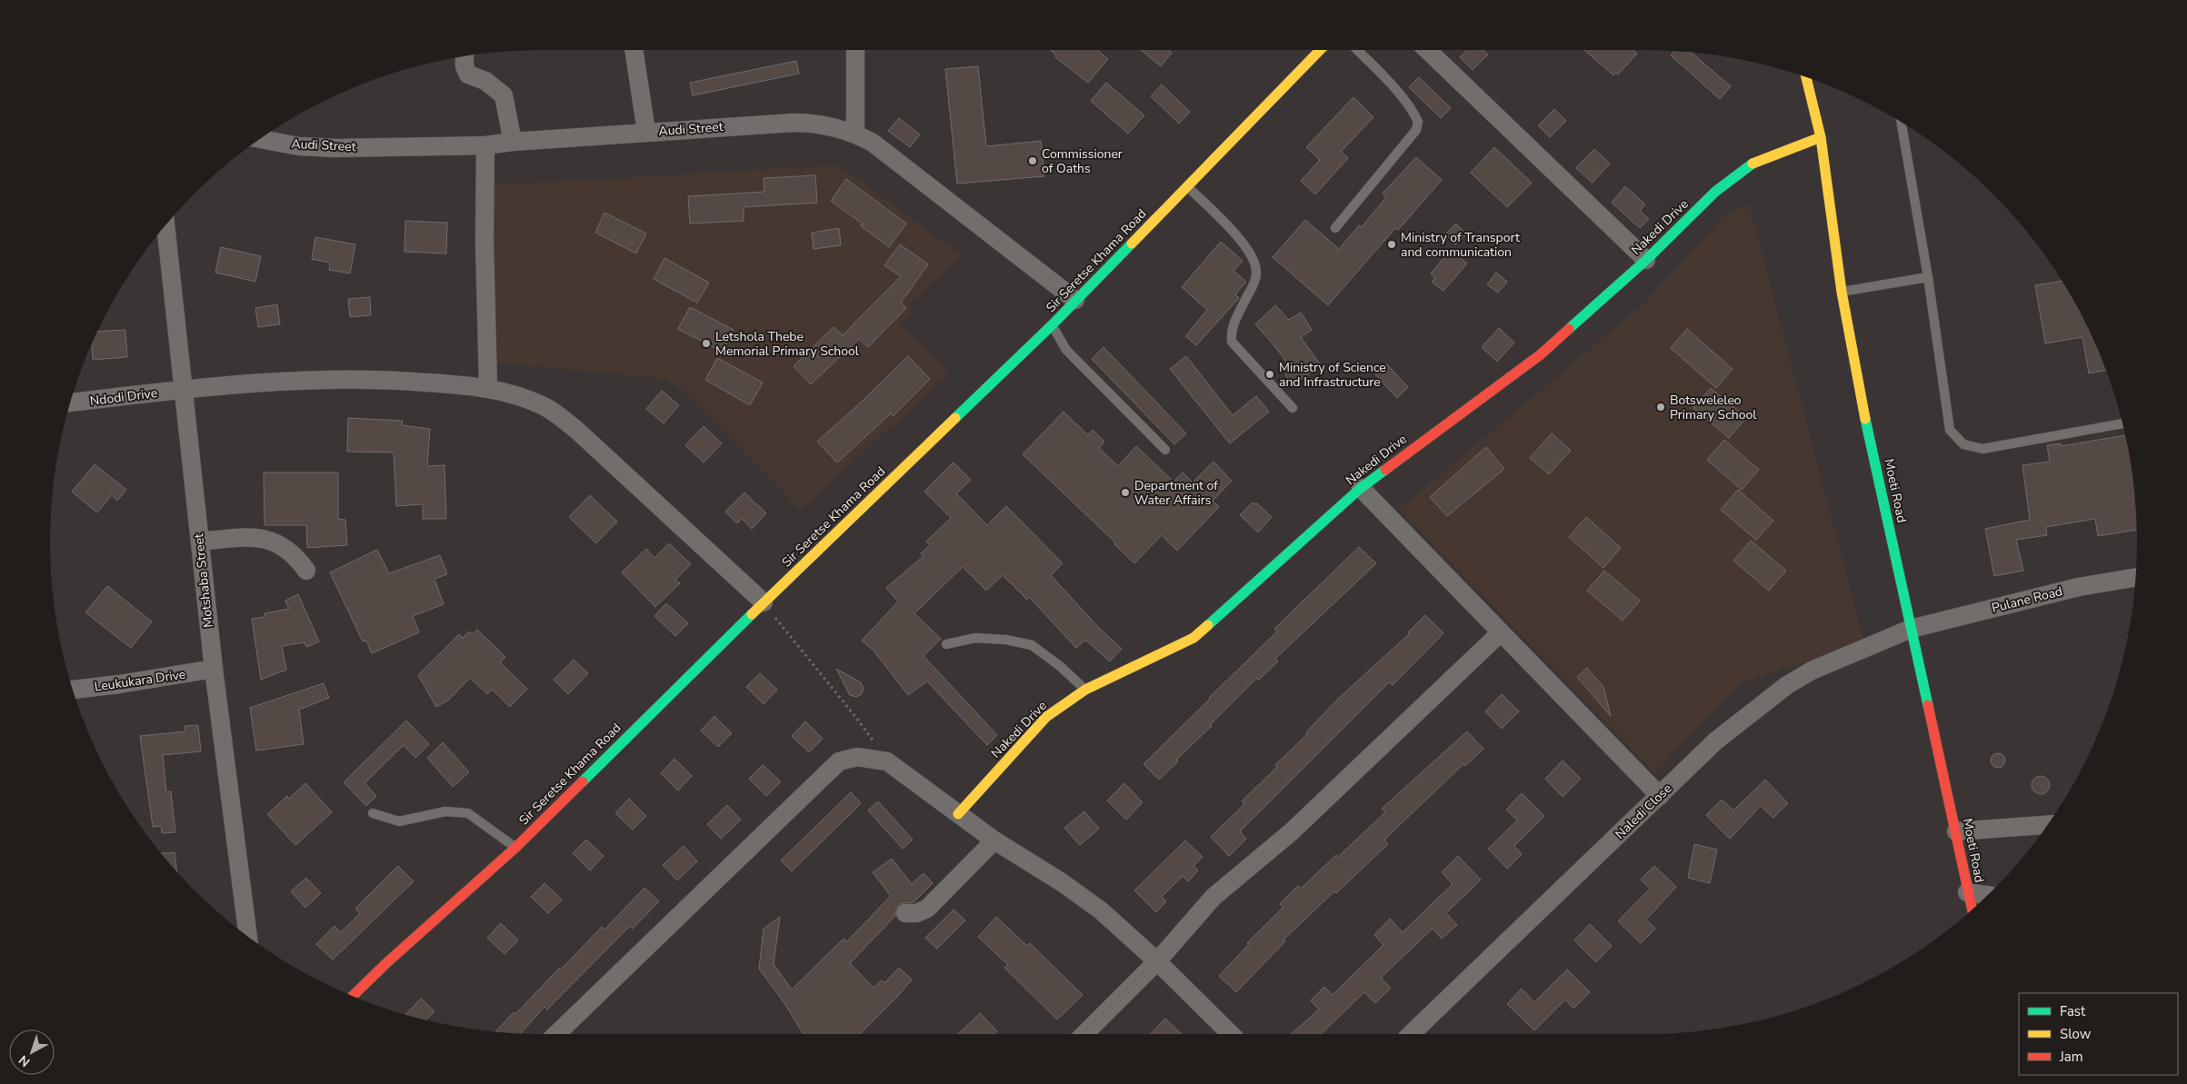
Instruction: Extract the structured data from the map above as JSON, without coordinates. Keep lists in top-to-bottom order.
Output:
{
  "streets": {
    "street": [
      "Audi Street",
      "Nakedi Drive",
      "Sir Seretse Khama Road",
      "Ndodi Drive",
      "Moeti Road",
      "Motshaba Street",
      "Pulane Road",
      "Leukukara Drive",
      "Naledi Close"
    ]
  },
  "crossings": [
    ["Audi Street", "Sir Seretse Khama Road"],
    ["Nakedi Drive", "Moeti Road"],
    ["Sir Seretse Khama Road", "Ndodi Drive"],
    ["Ndodi Drive", "Motshaba Street"],
    ["Moeti Road", "Pulane Road"],
    ["Moeti Road", "Naledi Close"],
    ["Motshaba Street", "Leukukara Drive"],
    ["Pulane Road", "Naledi Close"]
  ],
  "places": [
    "Commissioner of Oaths",
    "Ministry of Transport and communication",
    "Letshola Thebe Memorial Primary School",
    "Ministry of Science and Infrastructure",
    "Botsweleleo Primary School",
    "Department of Water Affairs"
  ],
  "legend": ["Fast", "Slow", "Jam"],
  "north": "bottom left"
}
